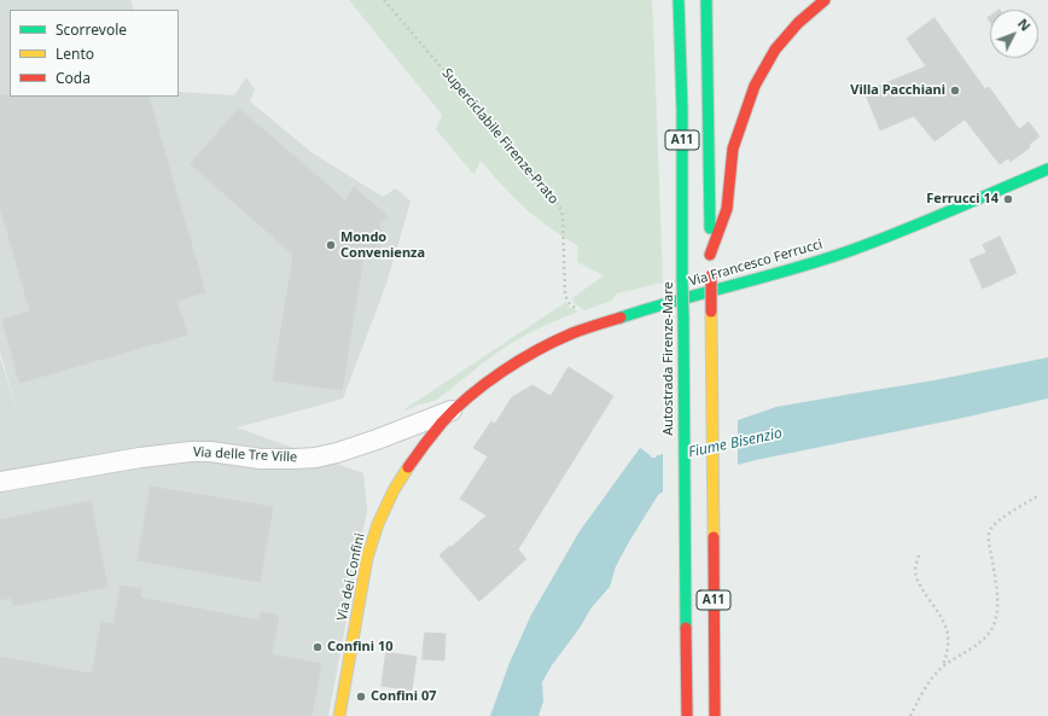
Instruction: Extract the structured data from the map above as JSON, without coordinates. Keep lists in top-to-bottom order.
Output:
{
  "streets": {
    "main road": [
      "A11",
      "Via Francesco Ferrucci",
      "Autostrada Firenze-Mare",
      "Via dei Confini"
    ],
    "street": ["Via delle Tre Ville"],
    "path": ["Superciclabile Firenze-Prato"]
  },
  "crossings": [
    ["Via Francesco Ferrucci", "Via delle Tre Ville"],
    ["Via Francesco Ferrucci", "Via dei Confini"],
    ["Via delle Tre Ville", "Via dei Confini"]
  ],
  "water": ["Fiume Bisenzio"],
  "places": [
    "Villa Pacchiani",
    "Ferrucci 14",
    "Mondo Convenienza",
    "Confini 10",
    "Confini 07"
  ],
  "legend": ["Scorrevole", "Lento", "Coda"],
  "north": "top right"
}
